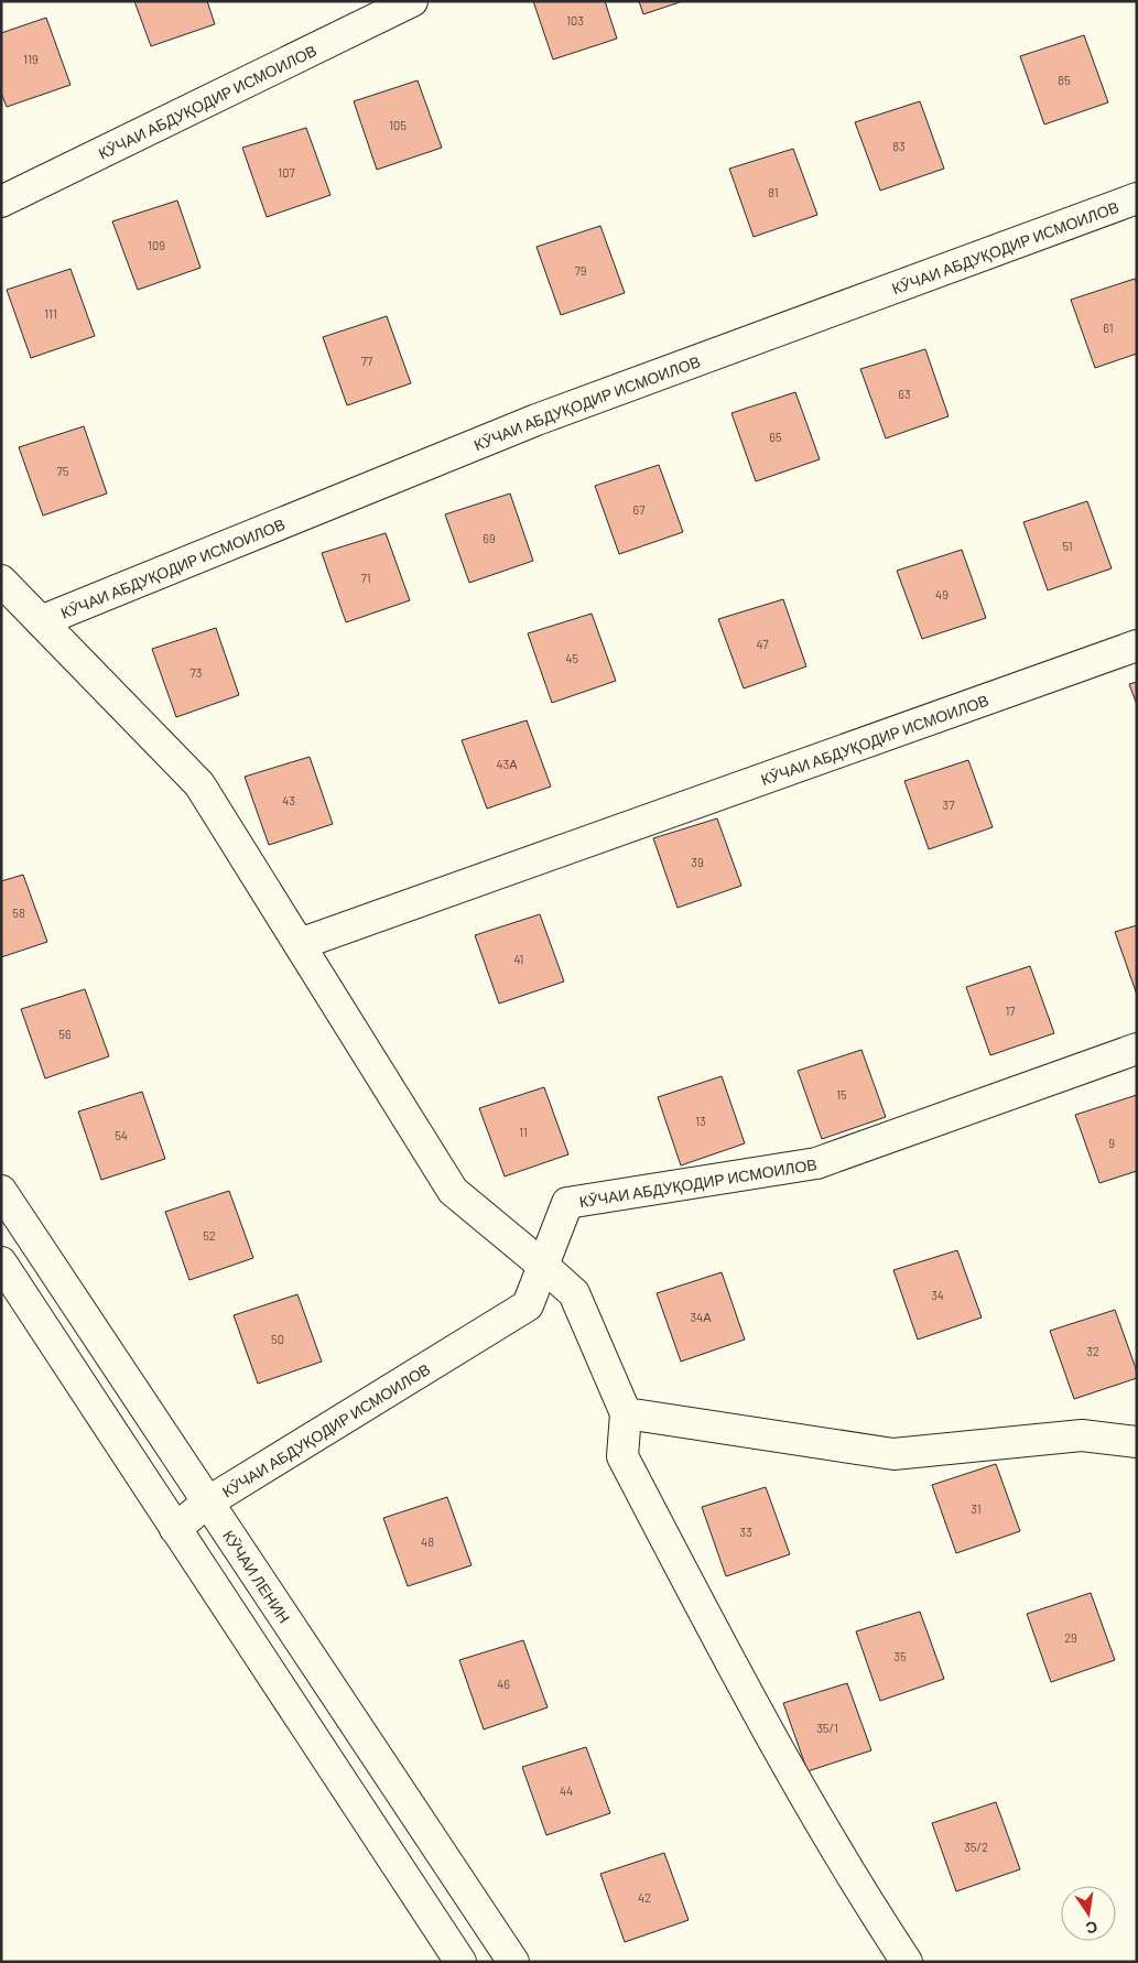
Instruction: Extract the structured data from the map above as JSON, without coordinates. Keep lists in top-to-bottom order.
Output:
{
  "streets": {
    "street": ["КӮЧАИ АБДУҚОДИР ИСМОИЛОВ", "КӮЧАИ ЛЕНИН"]
  },
  "crossings": [
    ["КӮЧАИ АБДУҚОДИР ИСМОИЛОВ", "КӮЧАИ ЛЕНИН"]
  ],
  "house_numbers": [
    "103",
    "119",
    "85",
    "105",
    "83",
    "107",
    "81",
    "109",
    "79",
    "111",
    "61",
    "77",
    "63",
    "65",
    "75",
    "67",
    "69",
    "51",
    "71",
    "49",
    "47",
    "45",
    "73",
    "43А",
    "43",
    "37",
    "39",
    "58",
    "41",
    "17",
    "56",
    "15",
    "13",
    "11",
    "54",
    "9",
    "52",
    "34",
    "34А",
    "50",
    "32",
    "31",
    "33",
    "48",
    "29",
    "35",
    "46",
    "35/1",
    "44",
    "35/2",
    "42"
  ],
  "north": "bottom"
}
